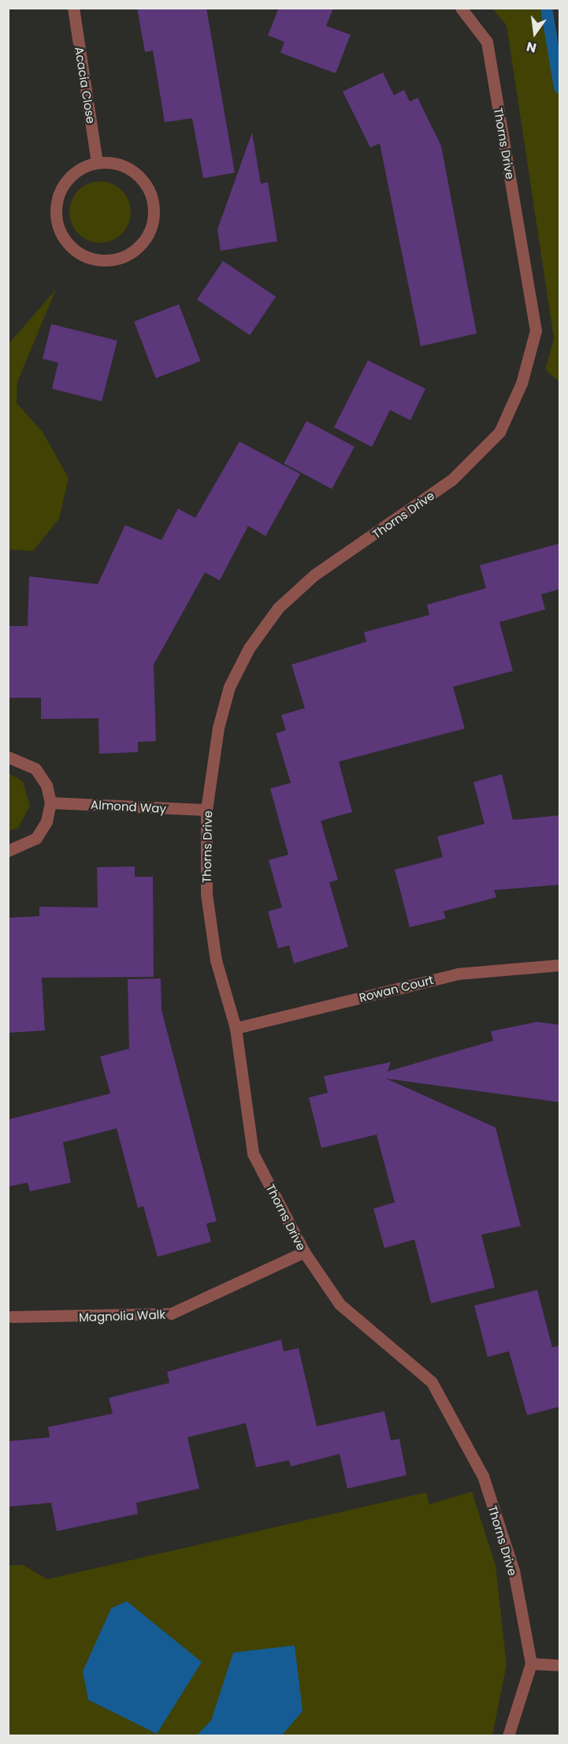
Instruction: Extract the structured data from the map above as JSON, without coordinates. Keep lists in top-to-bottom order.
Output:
{
  "streets": {
    "street": [
      "Acacia Close",
      "Thorns Drive",
      "Almond Way",
      "Rowan Court",
      "Magnolia Walk"
    ]
  },
  "crossings": [
    ["Thorns Drive", "Almond Way"],
    ["Thorns Drive", "Rowan Court"],
    ["Thorns Drive", "Magnolia Walk"]
  ],
  "north": "bottom"
}
